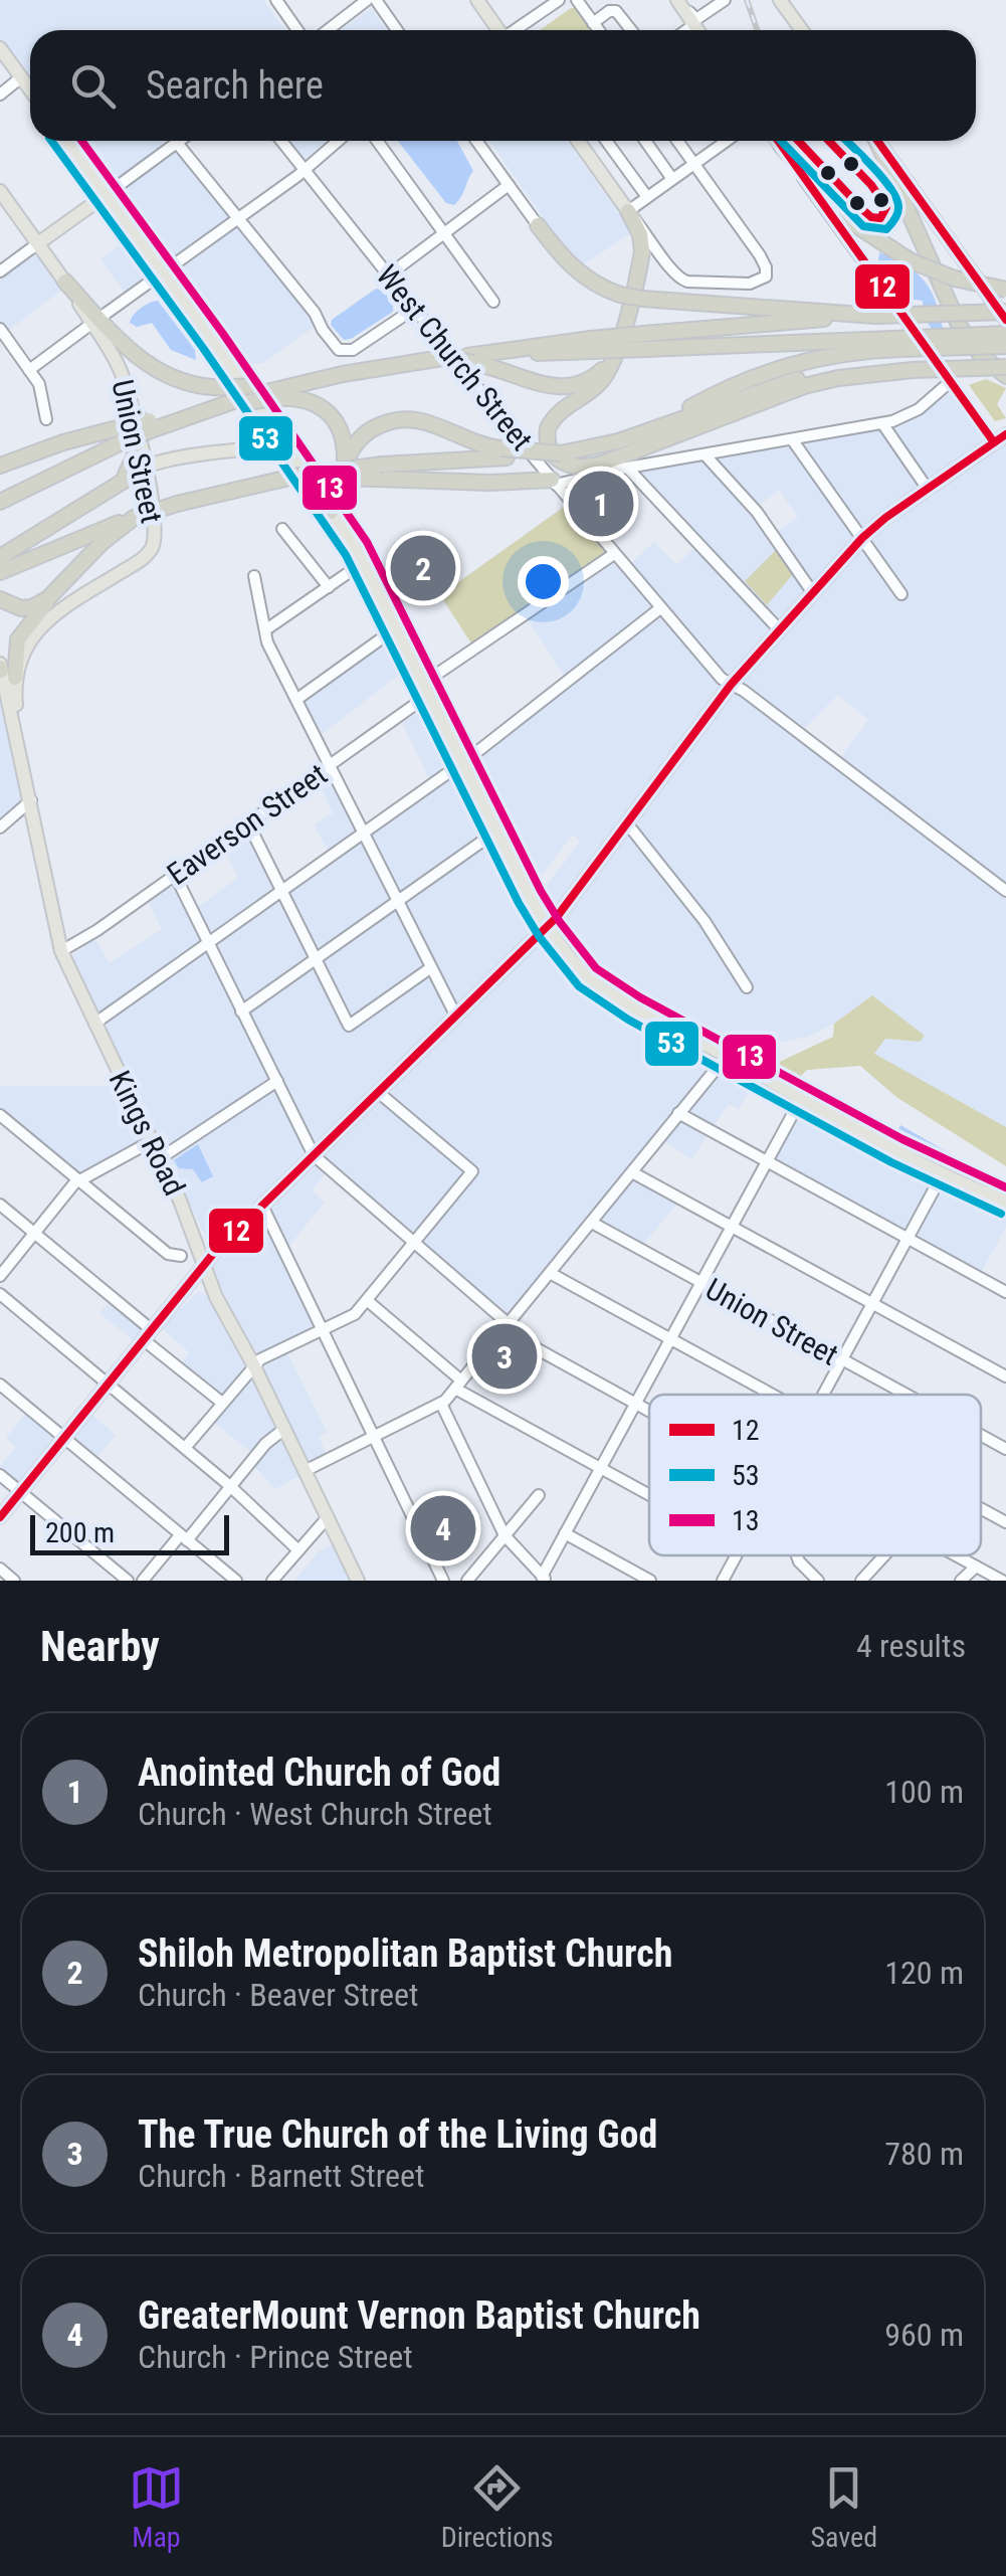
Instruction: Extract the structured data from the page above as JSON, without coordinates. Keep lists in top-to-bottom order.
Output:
{
  "streets": {
    "main road": ["Union Street", "Kings Road"],
    "street": ["West Church Street", "Eaverson Street"]
  },
  "crossings": [
    ["West Church Street", "Eaverson Street"],
    ["Union Street", "Kings Road"],
    ["Eaverson Street", "Kings Road"]
  ],
  "lines": ["transit line 12", "transit line 53", "transit line 13"],
  "legend": ["12", "53", "13"],
  "scale_bar": "200 m",
  "page": {
    "search": "Search here",
    "pins": [
      "1",
      "2",
      "3",
      "4"
    ],
    "scale": "200 m",
    "heading": ["Nearby", "4 results"],
    "list": [
      {
        "mark": "1",
        "name": "Anointed Church of God",
        "note": "Church · West Church Street",
        "value": "100 m"
      },
      {
        "mark": "2",
        "name": "Shiloh Metropolitan Baptist Church",
        "note": "Church · Beaver Street",
        "value": "120 m"
      },
      {
        "mark": "3",
        "name": "The True Church of the Living God",
        "note": "Church · Barnett Street",
        "value": "780 m"
      },
      {
        "mark": "4",
        "name": "GreaterMount Vernon Baptist Church",
        "note": "Church · Prince Street",
        "value": "960 m"
      }
    ],
    "nav": ["Map", "Directions", "Saved"]
  }
}
